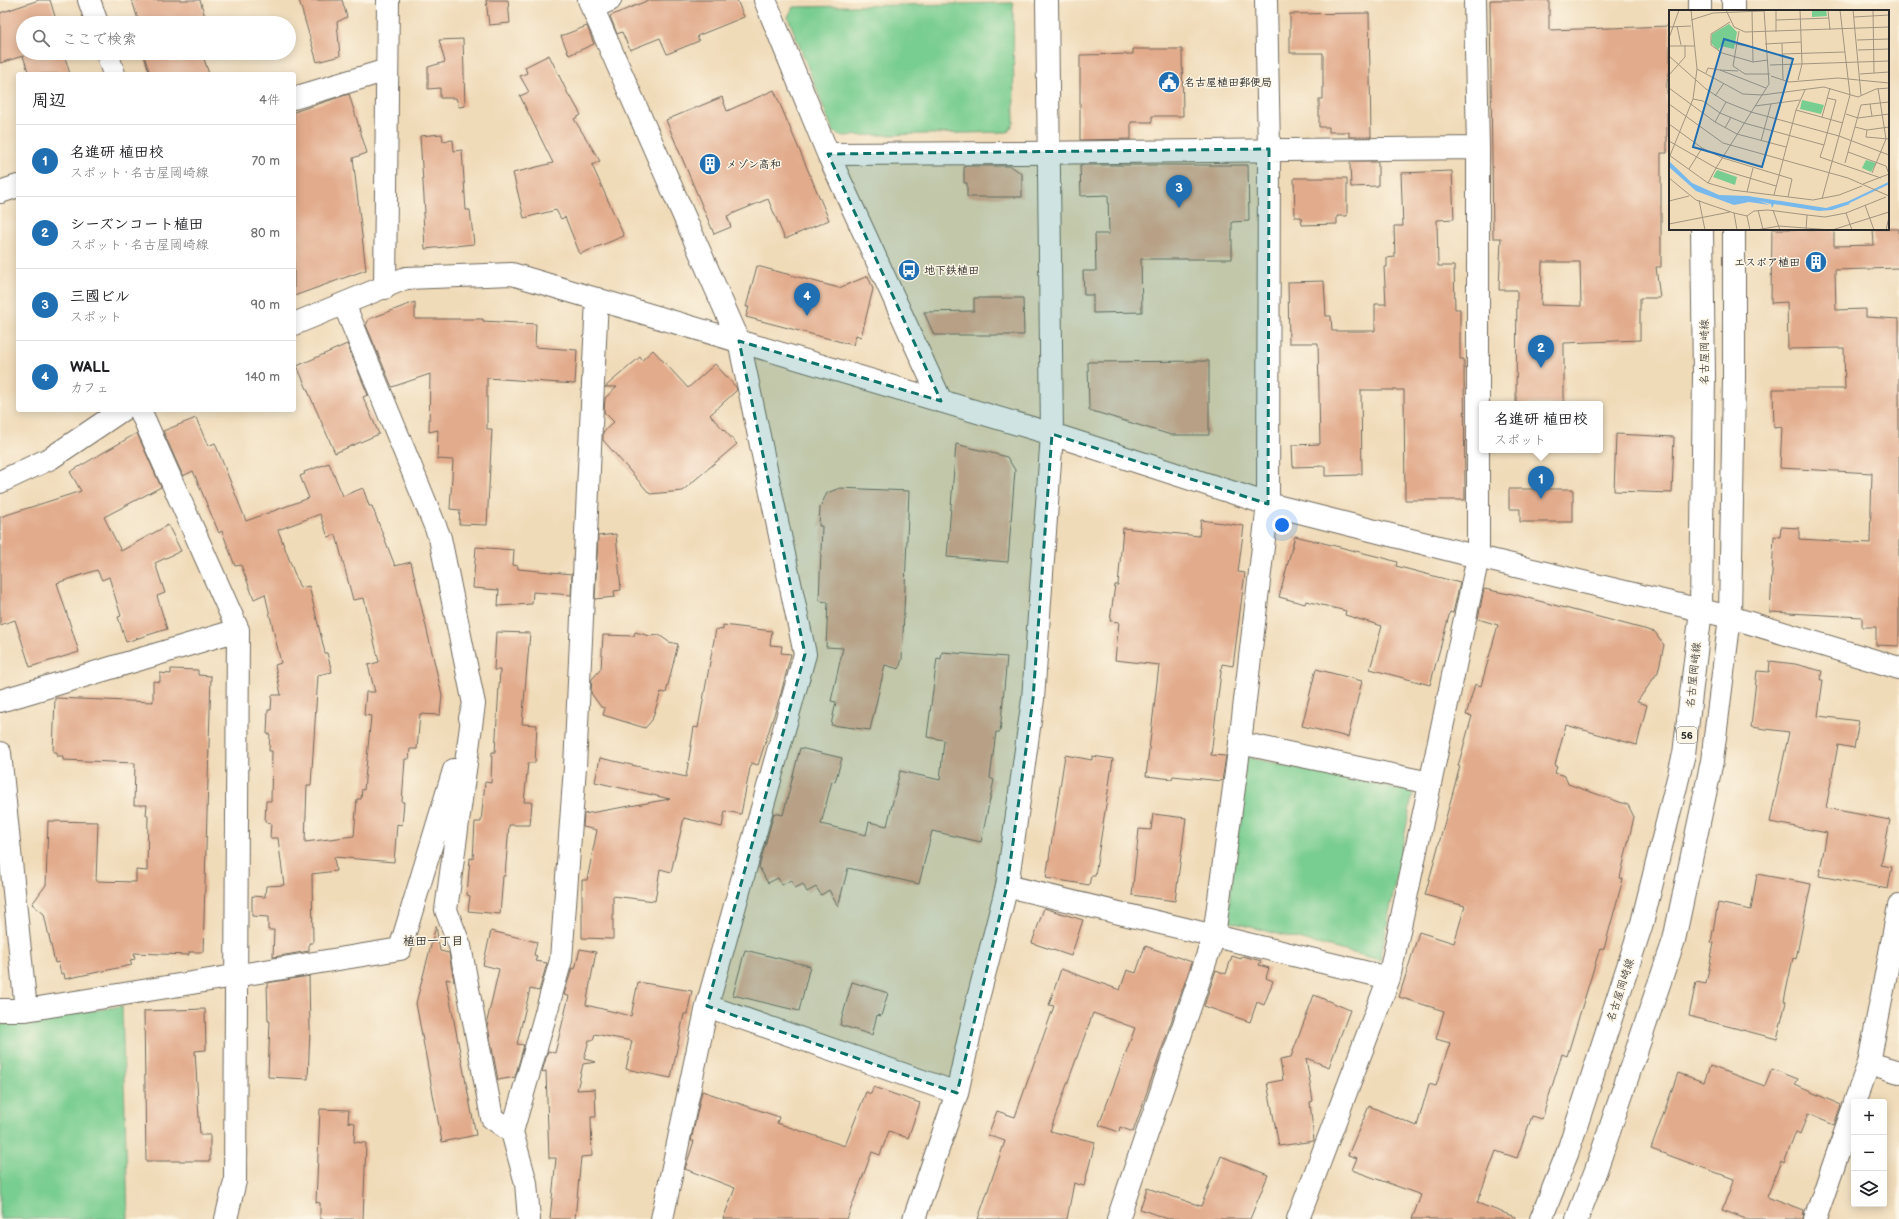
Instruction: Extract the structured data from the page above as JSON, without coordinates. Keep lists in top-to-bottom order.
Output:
{
  "streets": {
    "street": ["名古屋岡崎線", "56"]
  },
  "districts": ["植田一丁目"],
  "places": {
    "public building": ["名古屋植田郵便局"],
    "building": ["メゾン高和", "エスポア植田"],
    "bus stop": ["地下鉄植田"]
  },
  "page": {
    "search": "ここで検索",
    "heading": ["周辺", "4件"],
    "list": [
      {
        "mark": "1",
        "name": "名進研 植田校",
        "note": "スポット · 名古屋岡崎線",
        "value": "70 m"
      },
      {
        "mark": "2",
        "name": "シーズンコート植田",
        "note": "スポット · 名古屋岡崎線",
        "value": "80 m"
      },
      {
        "mark": "3",
        "name": "三國ビル",
        "note": "スポット",
        "value": "90 m"
      },
      {
        "mark": "4",
        "name": "WALL",
        "note": "カフェ",
        "value": "140 m"
      }
    ],
    "pins": [
      "3",
      "4",
      "2",
      "1"
    ],
    "popup": ["名進研 植田校", "スポット"],
    "map_buttons": ["+", "−"]
  }
}
